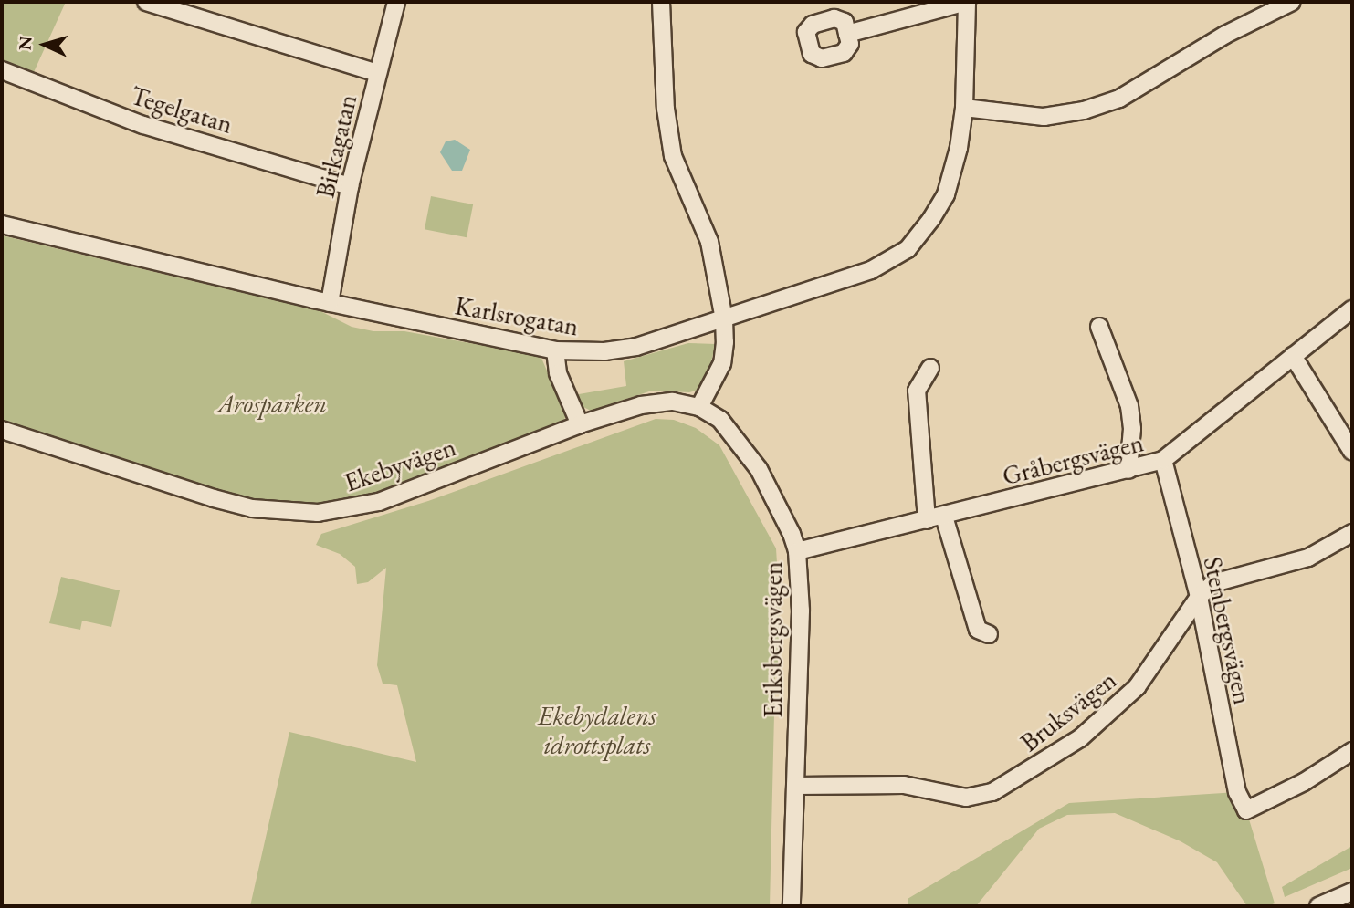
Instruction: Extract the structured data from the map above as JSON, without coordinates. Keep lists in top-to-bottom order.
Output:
{
  "streets": {
    "street": [
      "Tegelgatan",
      "Birkagatan",
      "Karlsrogatan",
      "Gråbergsvägen",
      "Ekebyvägen",
      "Stenbergsvägen",
      "Eriksbergsvägen",
      "Bruksvägen"
    ]
  },
  "crossings": [
    ["Tegelgatan", "Birkagatan"],
    ["Birkagatan", "Karlsrogatan"],
    ["Gråbergsvägen", "Stenbergsvägen"],
    ["Gråbergsvägen", "Eriksbergsvägen"],
    ["Ekebyvägen", "Eriksbergsvägen"],
    ["Stenbergsvägen", "Bruksvägen"],
    ["Eriksbergsvägen", "Bruksvägen"]
  ],
  "parks": ["Arosparken", "Ekebydalens idrottsplats"],
  "north": "left"
}
